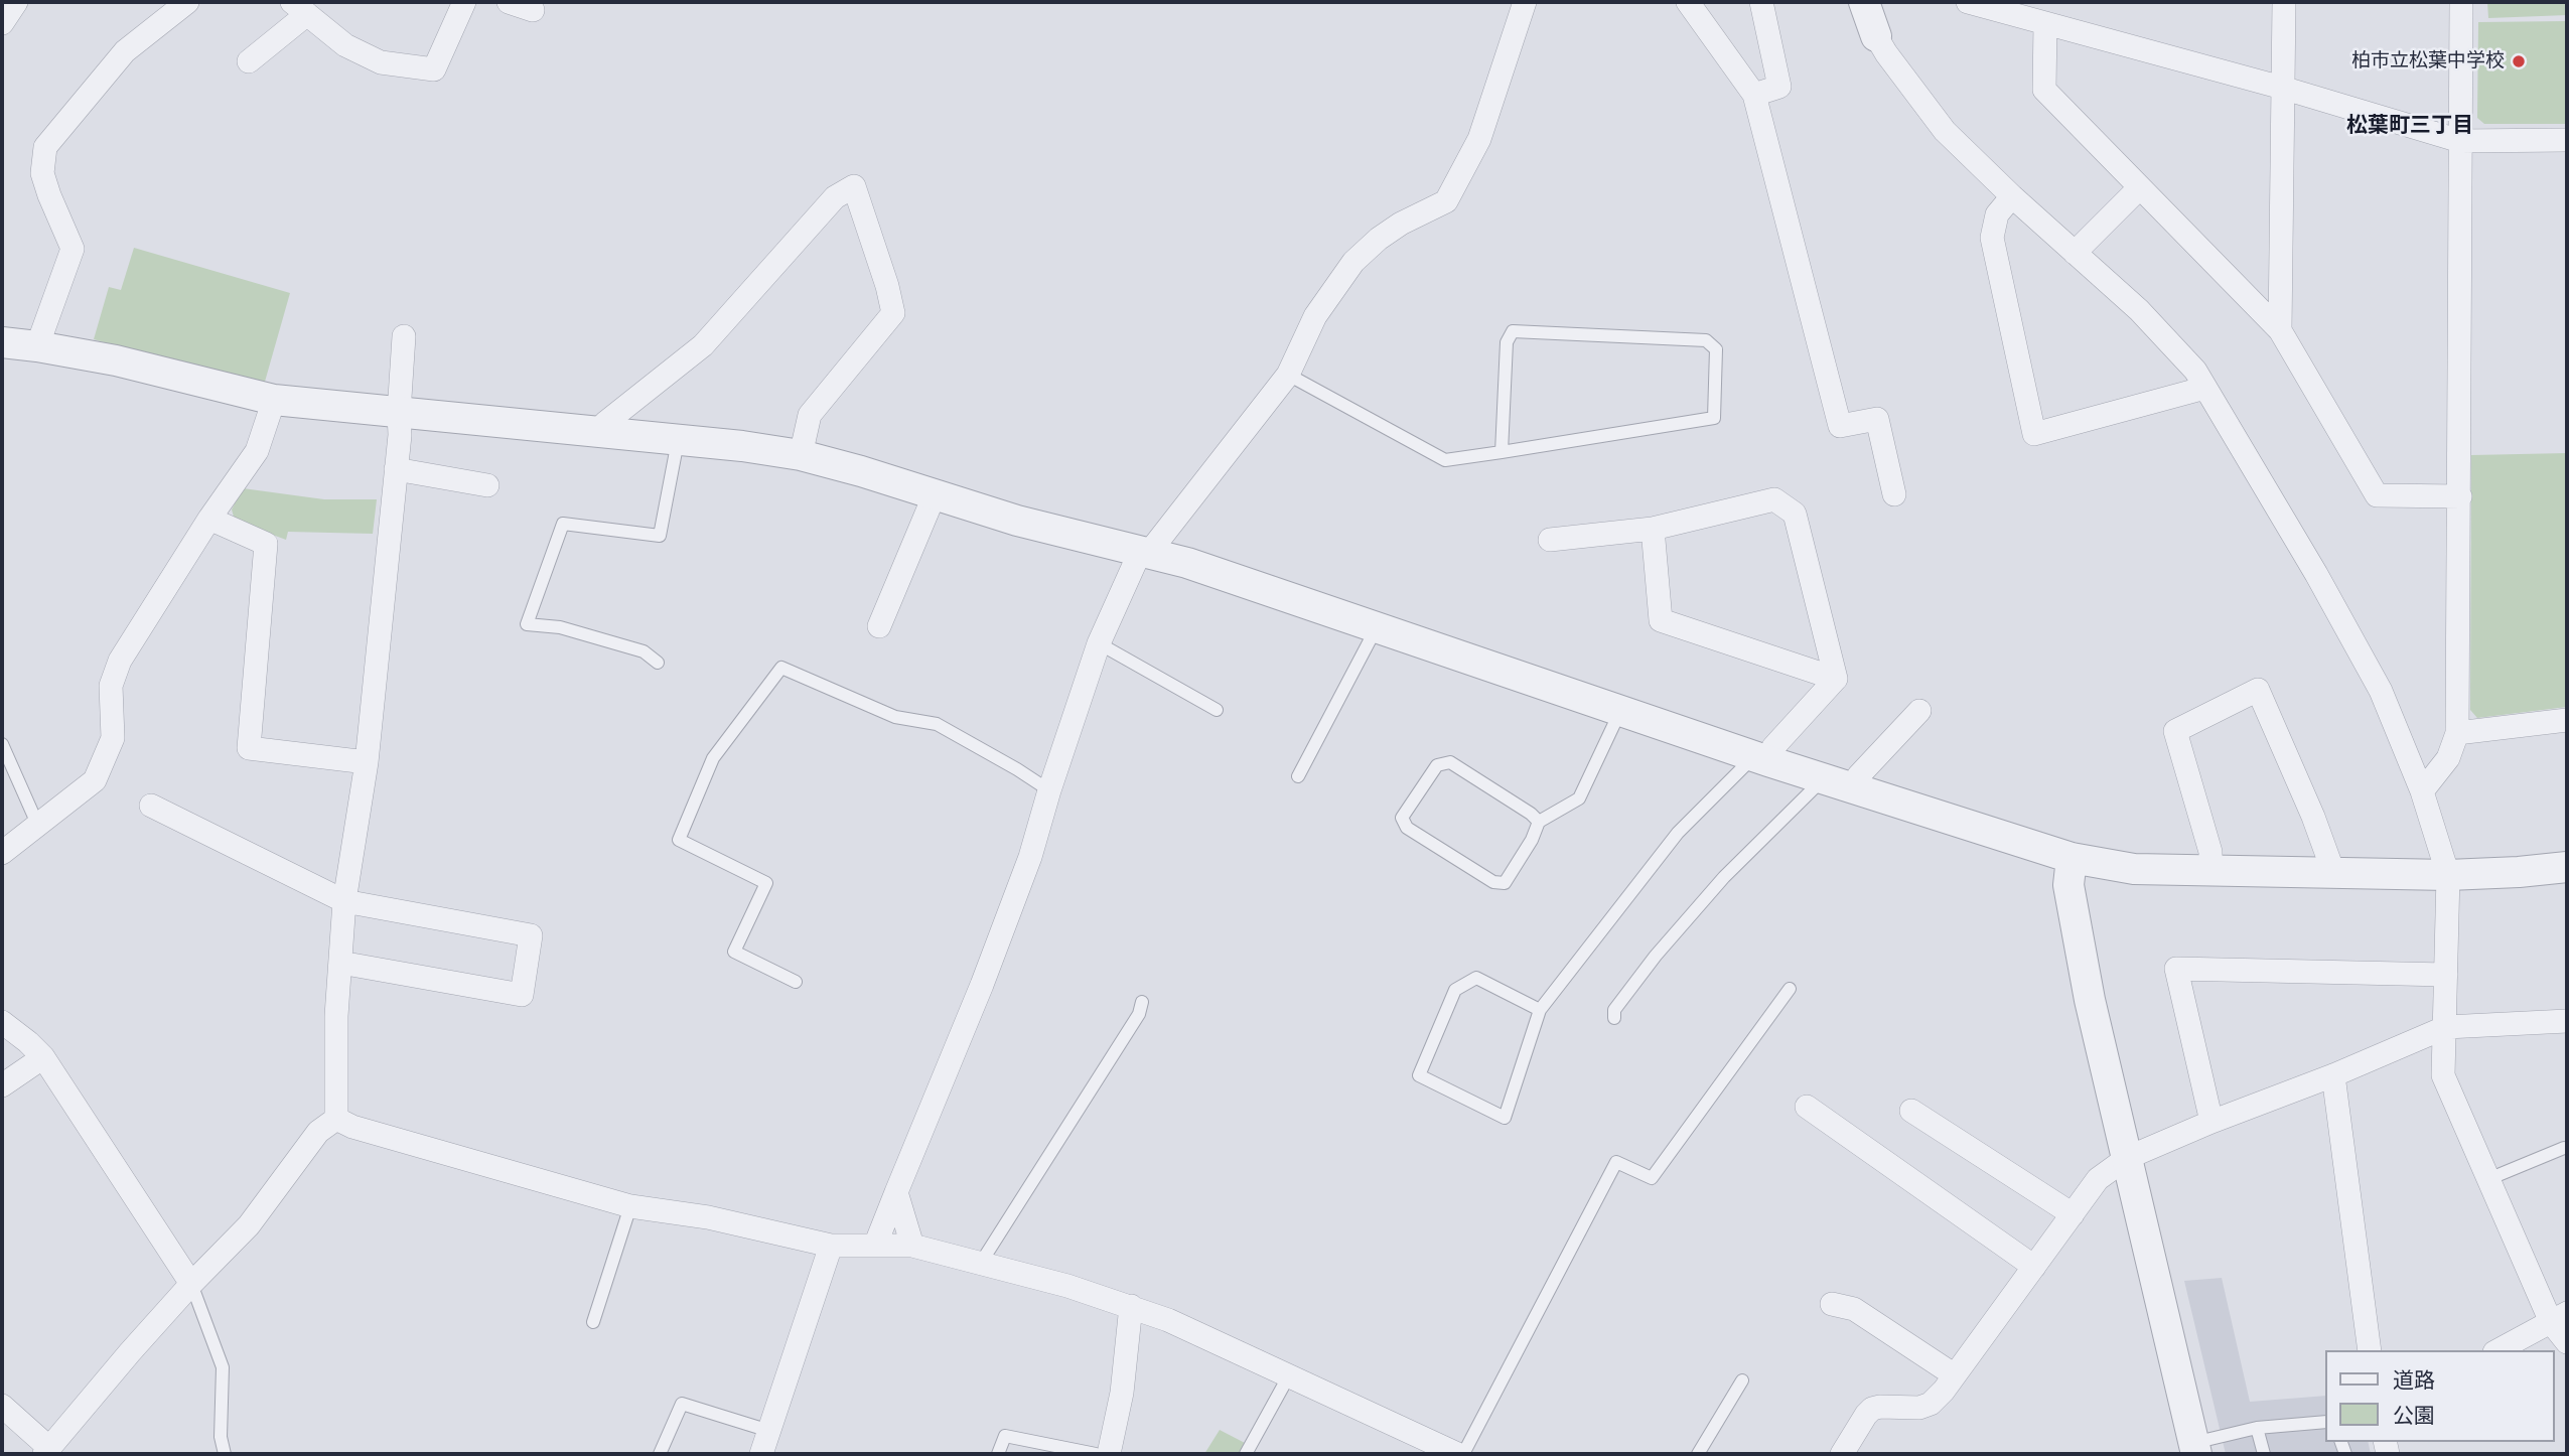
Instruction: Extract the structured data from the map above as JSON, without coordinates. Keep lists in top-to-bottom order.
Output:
{
  "districts": ["松葉町三丁目"],
  "places": ["柏市立松葉中学校"],
  "legend": ["道路", "公園"]
}
